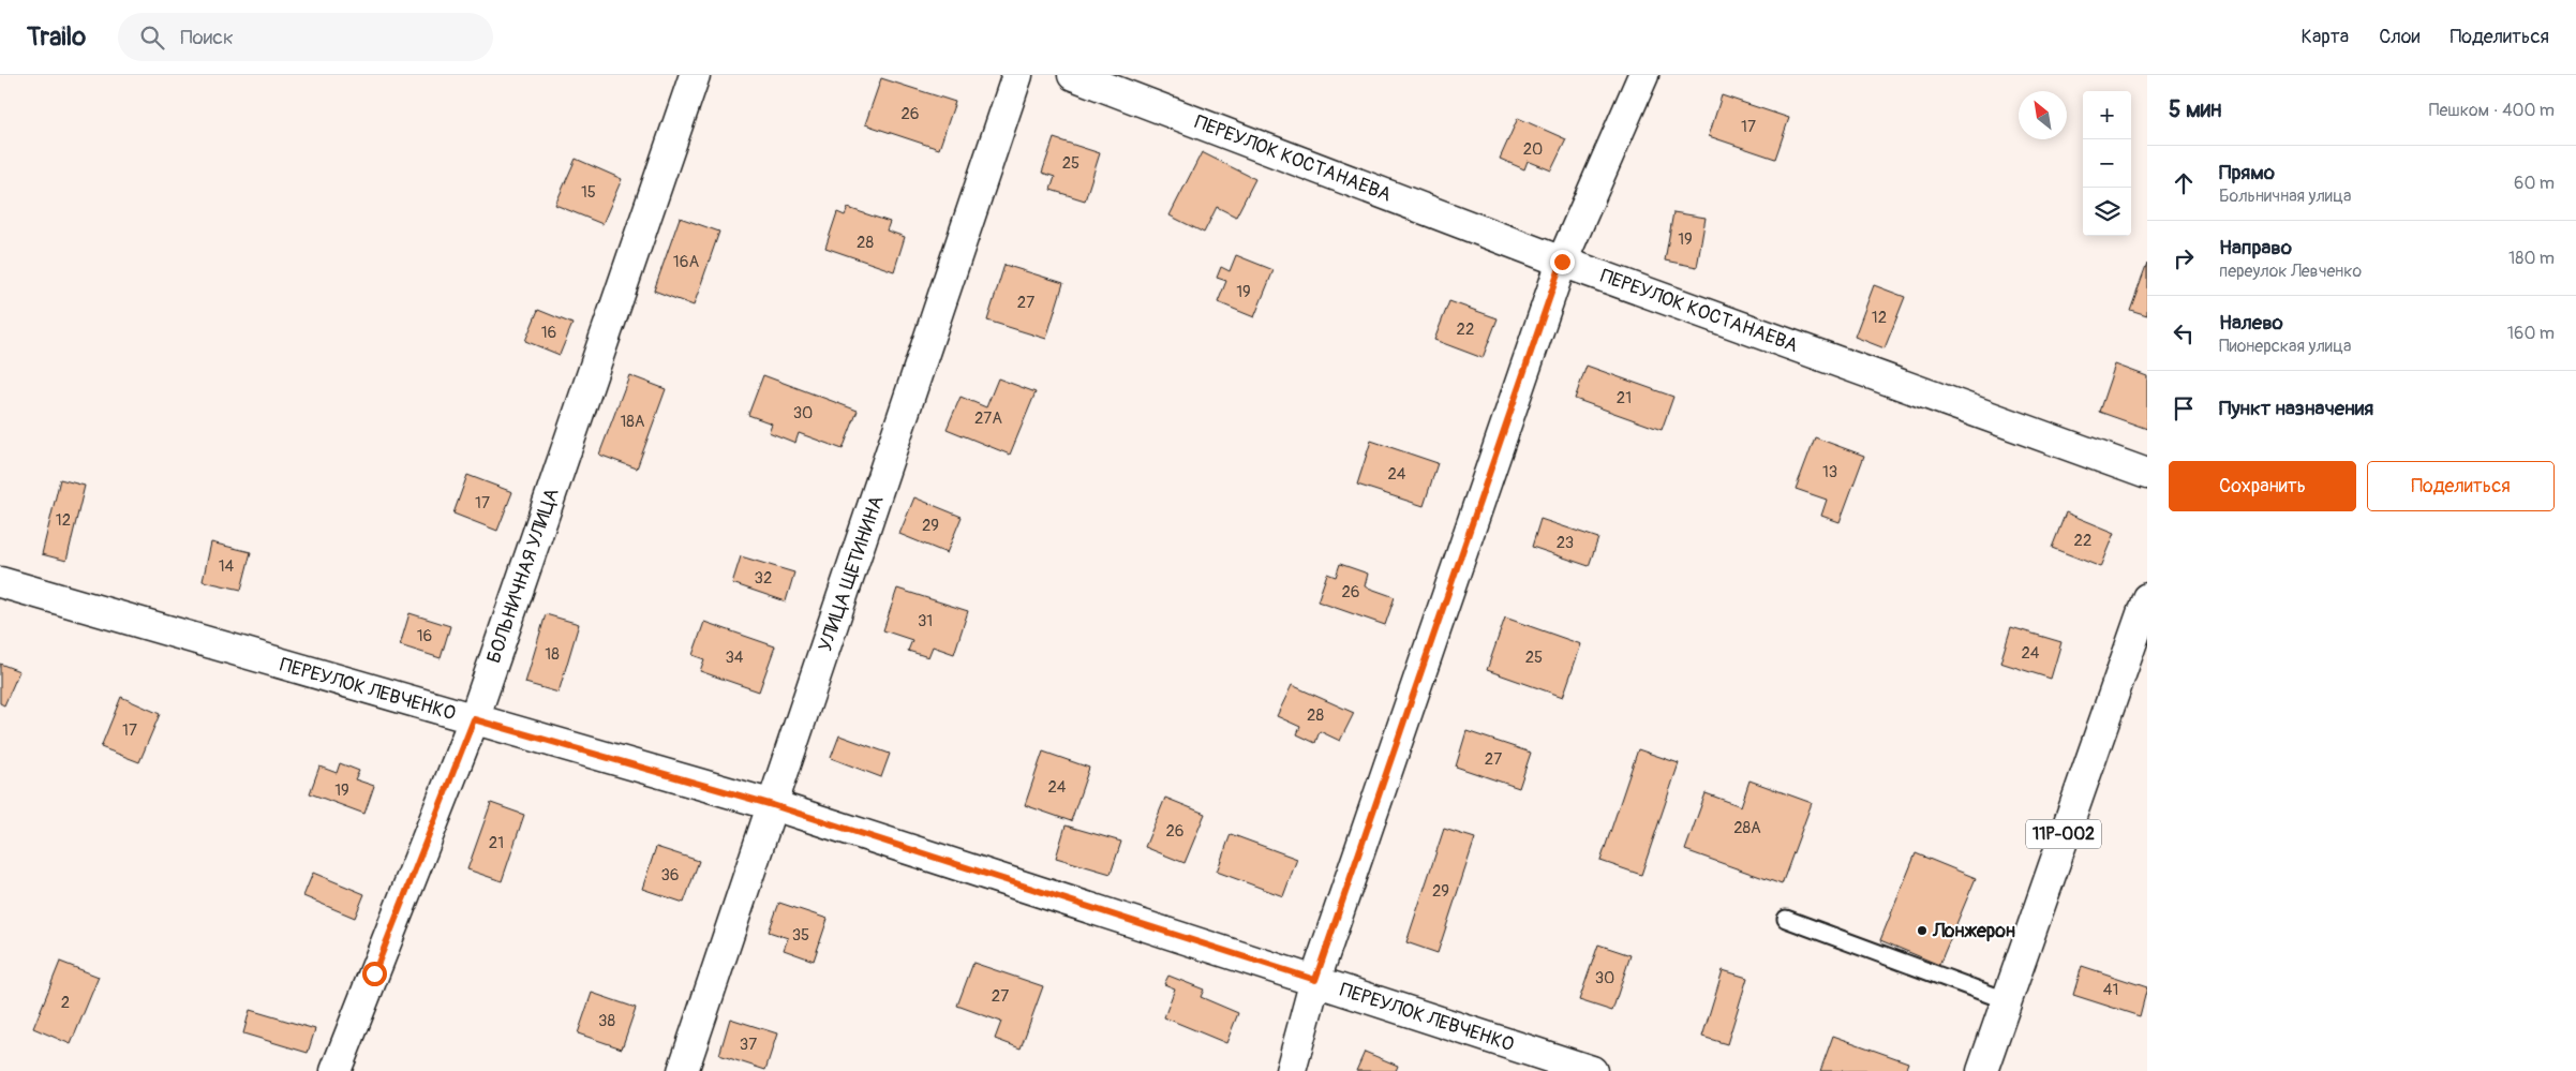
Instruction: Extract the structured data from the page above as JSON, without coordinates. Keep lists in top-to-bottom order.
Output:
{
  "streets": {
    "street": [
      "ПЕРЕУЛОК КОСТАНАЕВА",
      "УЛИЦА ЩЕТИНИНА",
      "БОЛЬНИЧНАЯ УЛИЦА",
      "ПЕРЕУЛОК ЛЕВЧЕНКО",
      "11Р-002"
    ]
  },
  "crossings": [
    ["УЛИЦА ЩЕТИНИНА", "ПЕРЕУЛОК ЛЕВЧЕНКО"],
    ["БОЛЬНИЧНАЯ УЛИЦА", "ПЕРЕУЛОК ЛЕВЧЕНКО"]
  ],
  "places": ["Лонжерон"],
  "house_numbers": [
    "26",
    "17",
    "20",
    "25",
    "15",
    "19",
    "28",
    "16А",
    "19",
    "27",
    "12",
    "22",
    "16",
    "21",
    "30",
    "27А",
    "18А",
    "13",
    "24",
    "17",
    "12",
    "29",
    "22",
    "23",
    "14",
    "32",
    "26",
    "31",
    "16",
    "24",
    "18",
    "34",
    "25",
    "28",
    "17",
    "27",
    "24",
    "19",
    "28А",
    "26",
    "21",
    "36",
    "29",
    "35",
    "30",
    "41",
    "27",
    "2",
    "38",
    "37"
  ],
  "north": "top left",
  "page": {
    "header": "Trailo",
    "search": "Поиск",
    "nav": ["Карта", "Слои", "Поделиться"],
    "heading": ["5 мин", "Пешком · 400 m"],
    "map_buttons": ["+", "−"],
    "list": [
      ["Прямо", "Больничная улица", "60 m"],
      ["Направо", "переулок Левченко", "180 m"],
      ["Налево", "Пионерская улица", "160 m"],
      "Пункт назначения"
    ],
    "buttons": ["Сохранить", "Поделиться"]
  }
}
